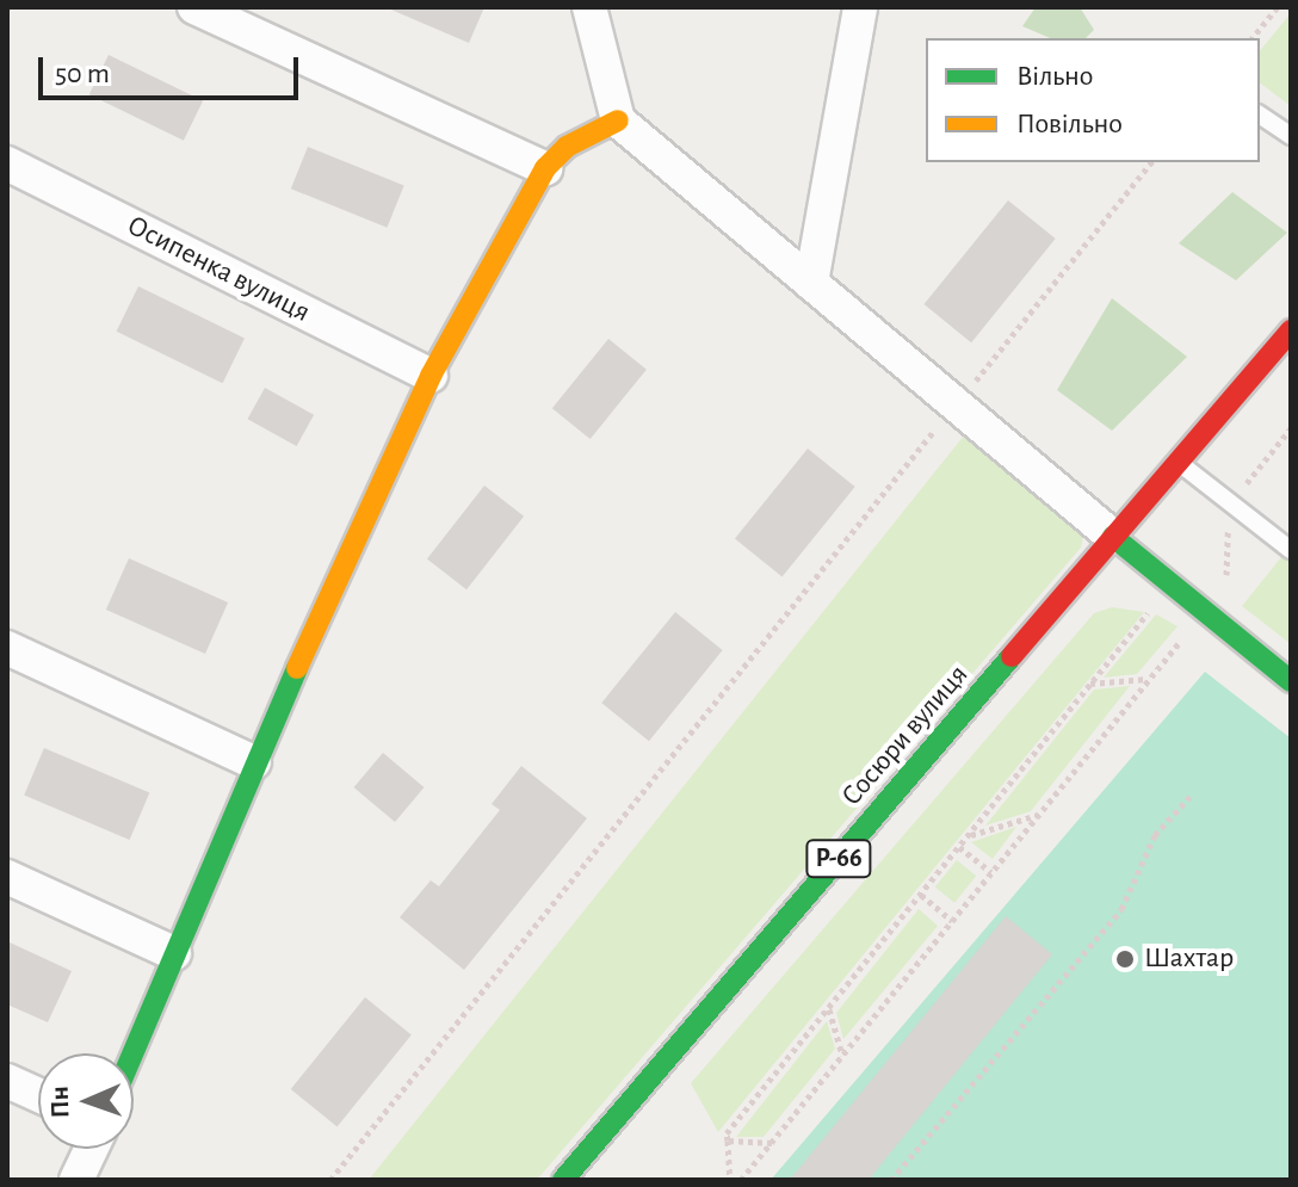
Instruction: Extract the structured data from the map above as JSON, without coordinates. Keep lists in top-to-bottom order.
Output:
{
  "streets": {
    "main road": ["Сосюри вулиця", "Р-66"],
    "street": ["Осипенка вулиця"]
  },
  "places": ["Шахтар"],
  "legend": ["Вільно", "Повільно"],
  "scale_bar": "50 m",
  "north": "left"
}
